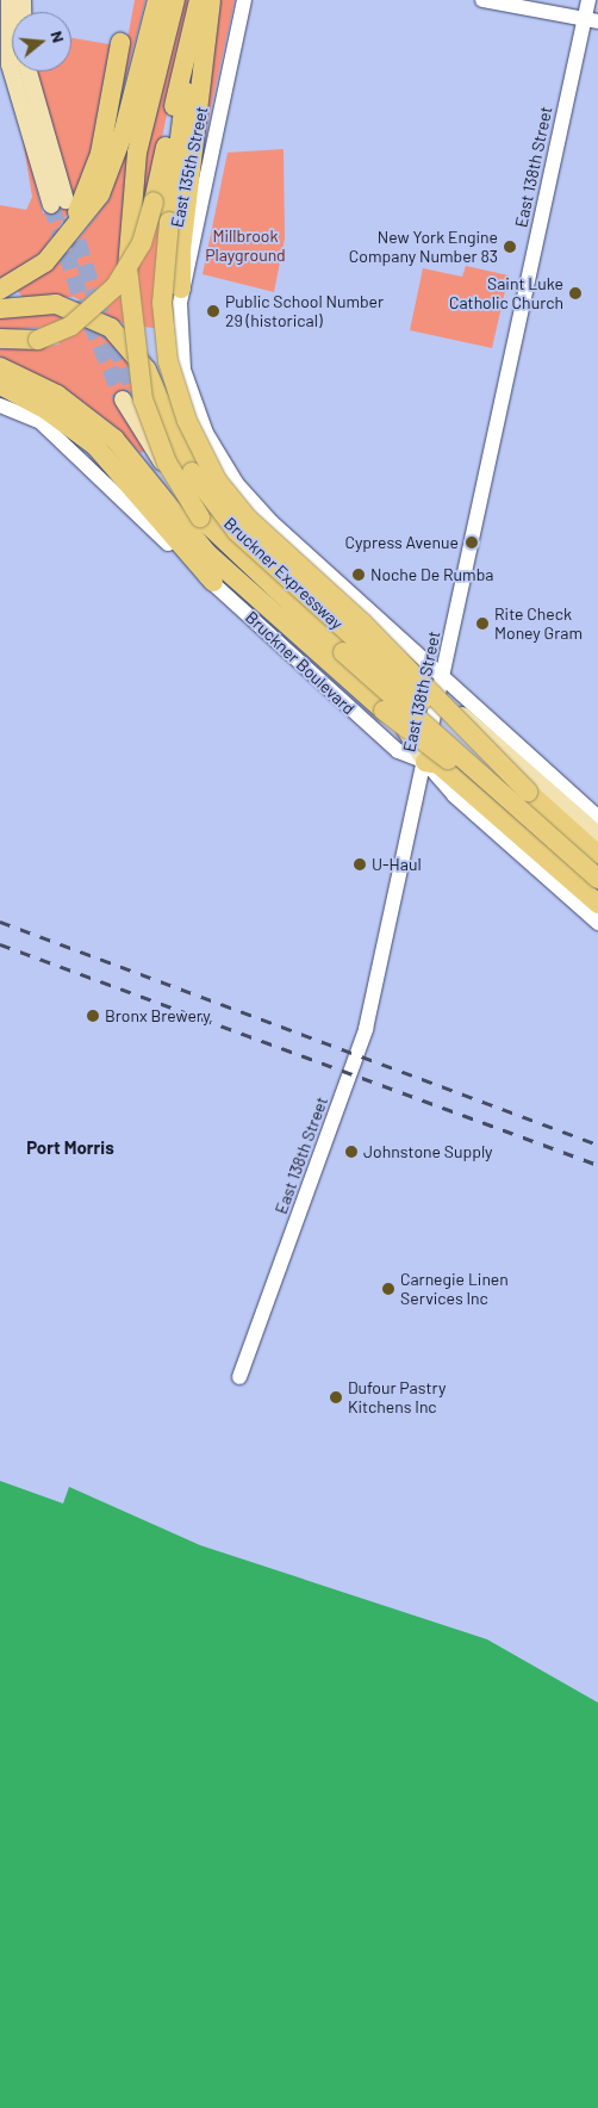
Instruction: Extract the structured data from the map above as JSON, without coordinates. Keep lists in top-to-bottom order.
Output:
{
  "streets": {
    "highway": ["Bruckner Expressway"],
    "main road": ["East 135th Street", "East 138th Street", "Bruckner Boulevard"]
  },
  "crossings": [
    ["East 135th Street", "East 138th Street"],
    ["East 138th Street", "Bruckner Boulevard"]
  ],
  "districts": ["Port Morris"],
  "parks": ["Millbrook Playground"],
  "places": [
    "New York Engine Company Number 83",
    "Saint Luke Catholic Church",
    "Public School Number 29 (historical)",
    "Cypress Avenue",
    "Noche De Rumba",
    "Rite Check Money Gram",
    "U-Haul",
    "Bronx Brewery",
    "Johnstone Supply",
    "Carnegie Linen Services Inc",
    "Dufour Pastry Kitchens Inc"
  ],
  "north": "right"
}
